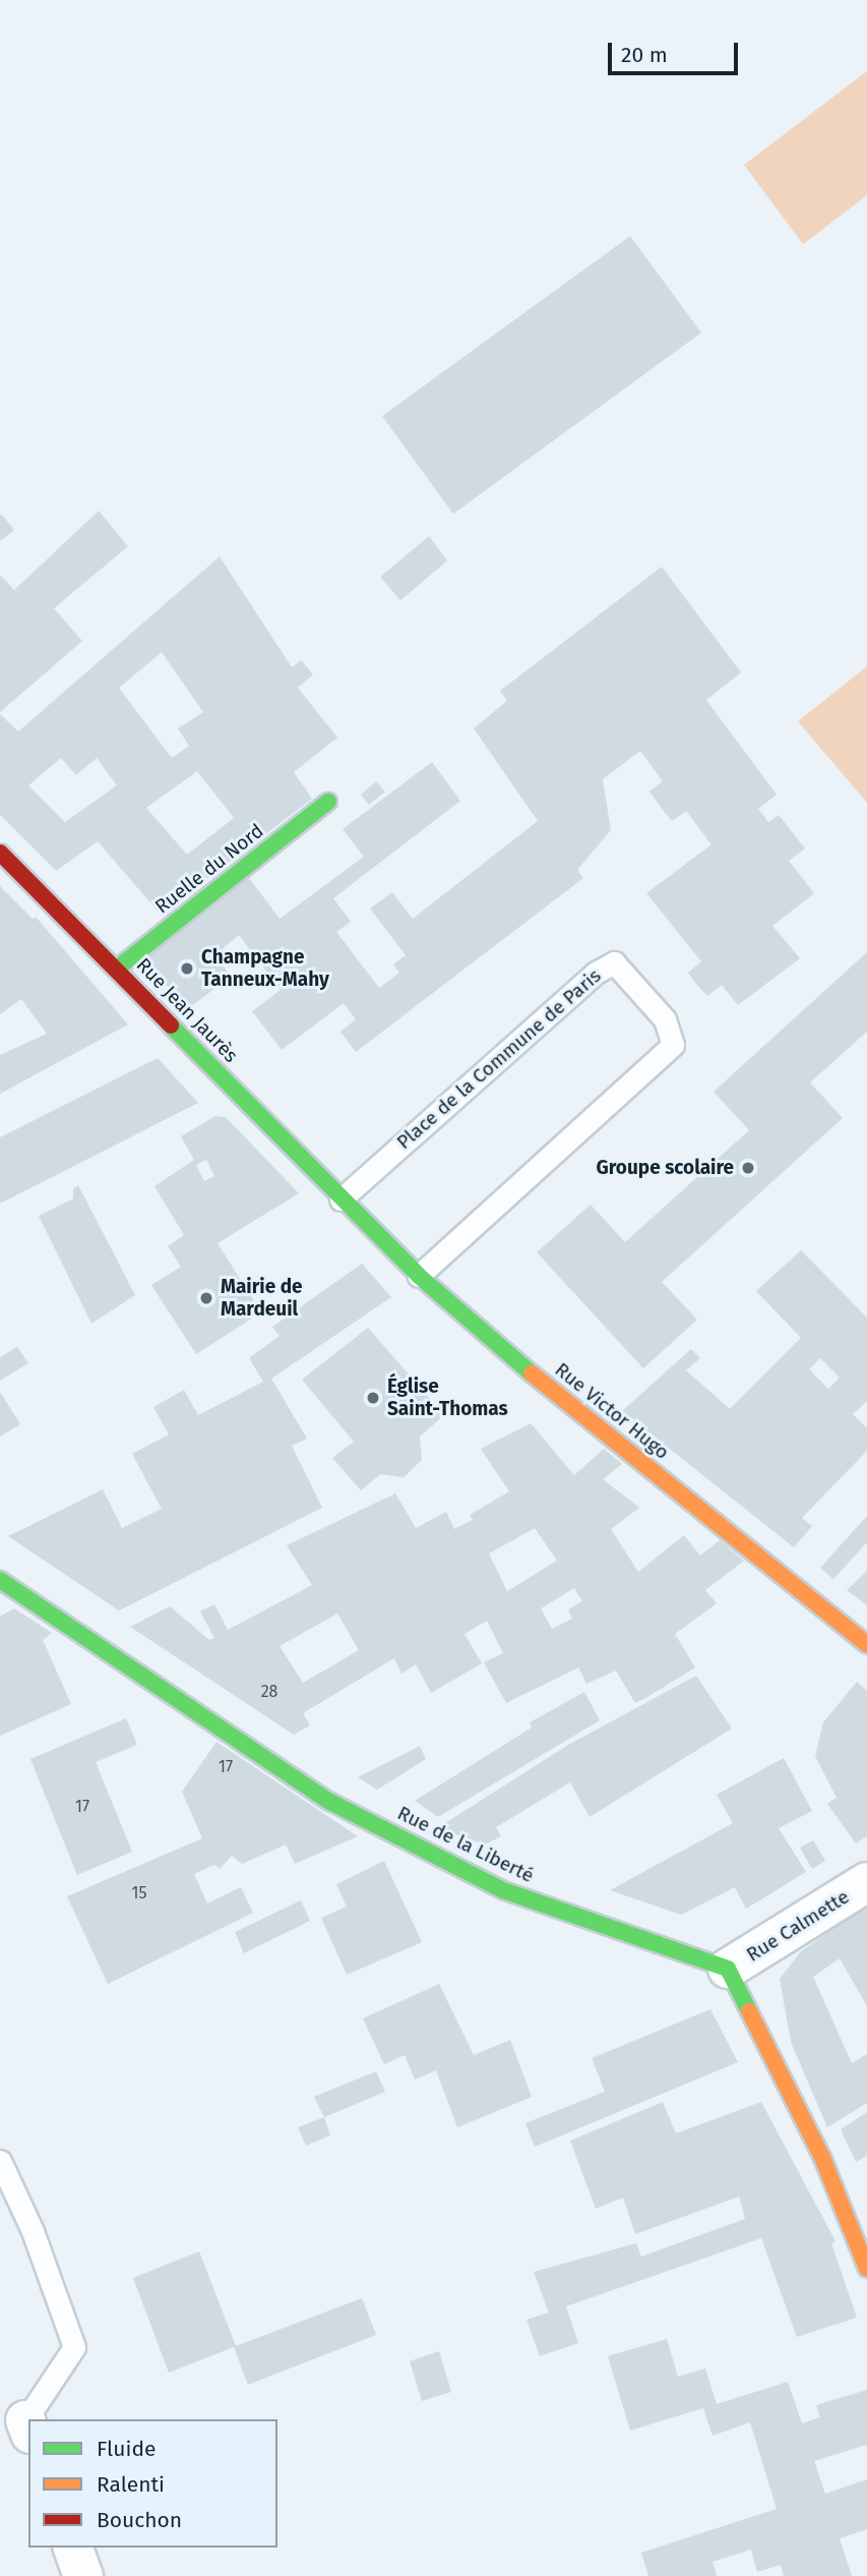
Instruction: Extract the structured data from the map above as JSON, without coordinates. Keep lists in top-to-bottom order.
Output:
{
  "streets": {
    "street": [
      "Ruelle du Nord",
      "Rue Jean Jaurès",
      "Rue Victor Hugo",
      "Rue de la Liberté",
      "Rue Calmette"
    ],
    "lane": ["Place de la Commune de Paris"]
  },
  "crossings": [
    ["Ruelle du Nord", "Rue Jean Jaurès"],
    ["Rue Jean Jaurès", "Place de la Commune de Paris"],
    ["Rue Jean Jaurès", "Rue Victor Hugo"],
    ["Place de la Commune de Paris", "Rue Victor Hugo"],
    ["Rue de la Liberté", "Rue Calmette"]
  ],
  "places": [
    "Champagne Tanneux-Mahy",
    "Groupe scolaire",
    "Mairie de Mardeuil",
    "Église Saint-Thomas"
  ],
  "house_numbers": [
    "28",
    "17",
    "17",
    "15"
  ],
  "legend": ["Fluide", "Ralenti", "Bouchon"],
  "scale_bar": "20 m"
}
